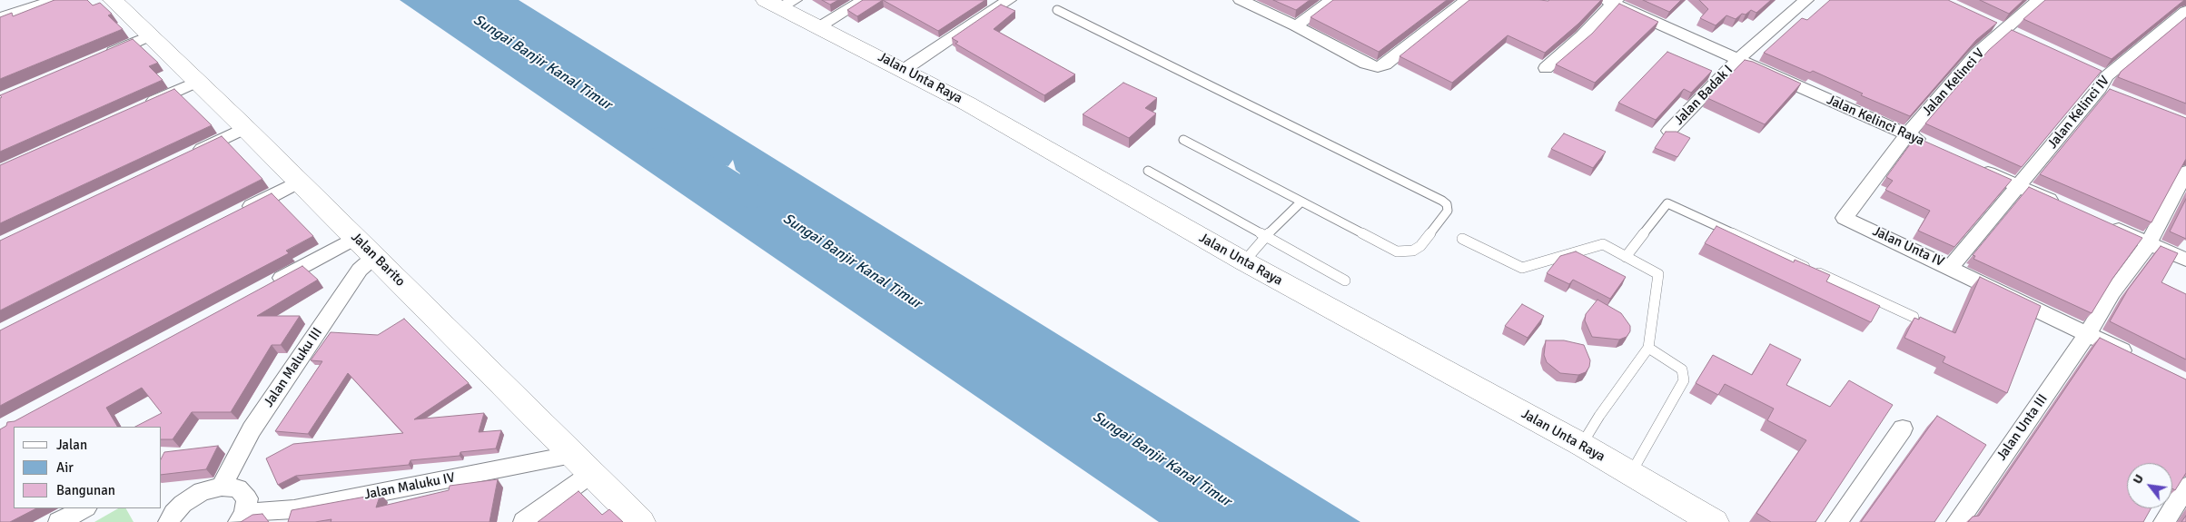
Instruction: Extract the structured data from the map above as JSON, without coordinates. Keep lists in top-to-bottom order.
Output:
{
  "streets": {
    "street": [
      "Jalan Unta Raya",
      "Jalan Kelinci V",
      "Jalan Badak I",
      "Jalan Kelinci IV",
      "Jalan Kelinci Raya",
      "Jalan Unta IV",
      "Jalan Barito",
      "Jalan Maluku III",
      "Jalan Unta III",
      "Jalan Maluku IV"
    ]
  },
  "crossings": [
    ["Jalan Kelinci V", "Jalan Kelinci Raya"],
    ["Jalan Kelinci V", "Jalan Unta IV"],
    ["Jalan Badak I", "Jalan Kelinci Raya"],
    ["Jalan Kelinci IV", "Jalan Unta IV"],
    ["Jalan Barito", "Jalan Maluku III"],
    ["Jalan Barito", "Jalan Maluku IV"]
  ],
  "water": ["Sungai Banjir Kanal Timur"],
  "legend": ["Jalan", "Air", "Bangunan"],
  "north": "top left"
}
